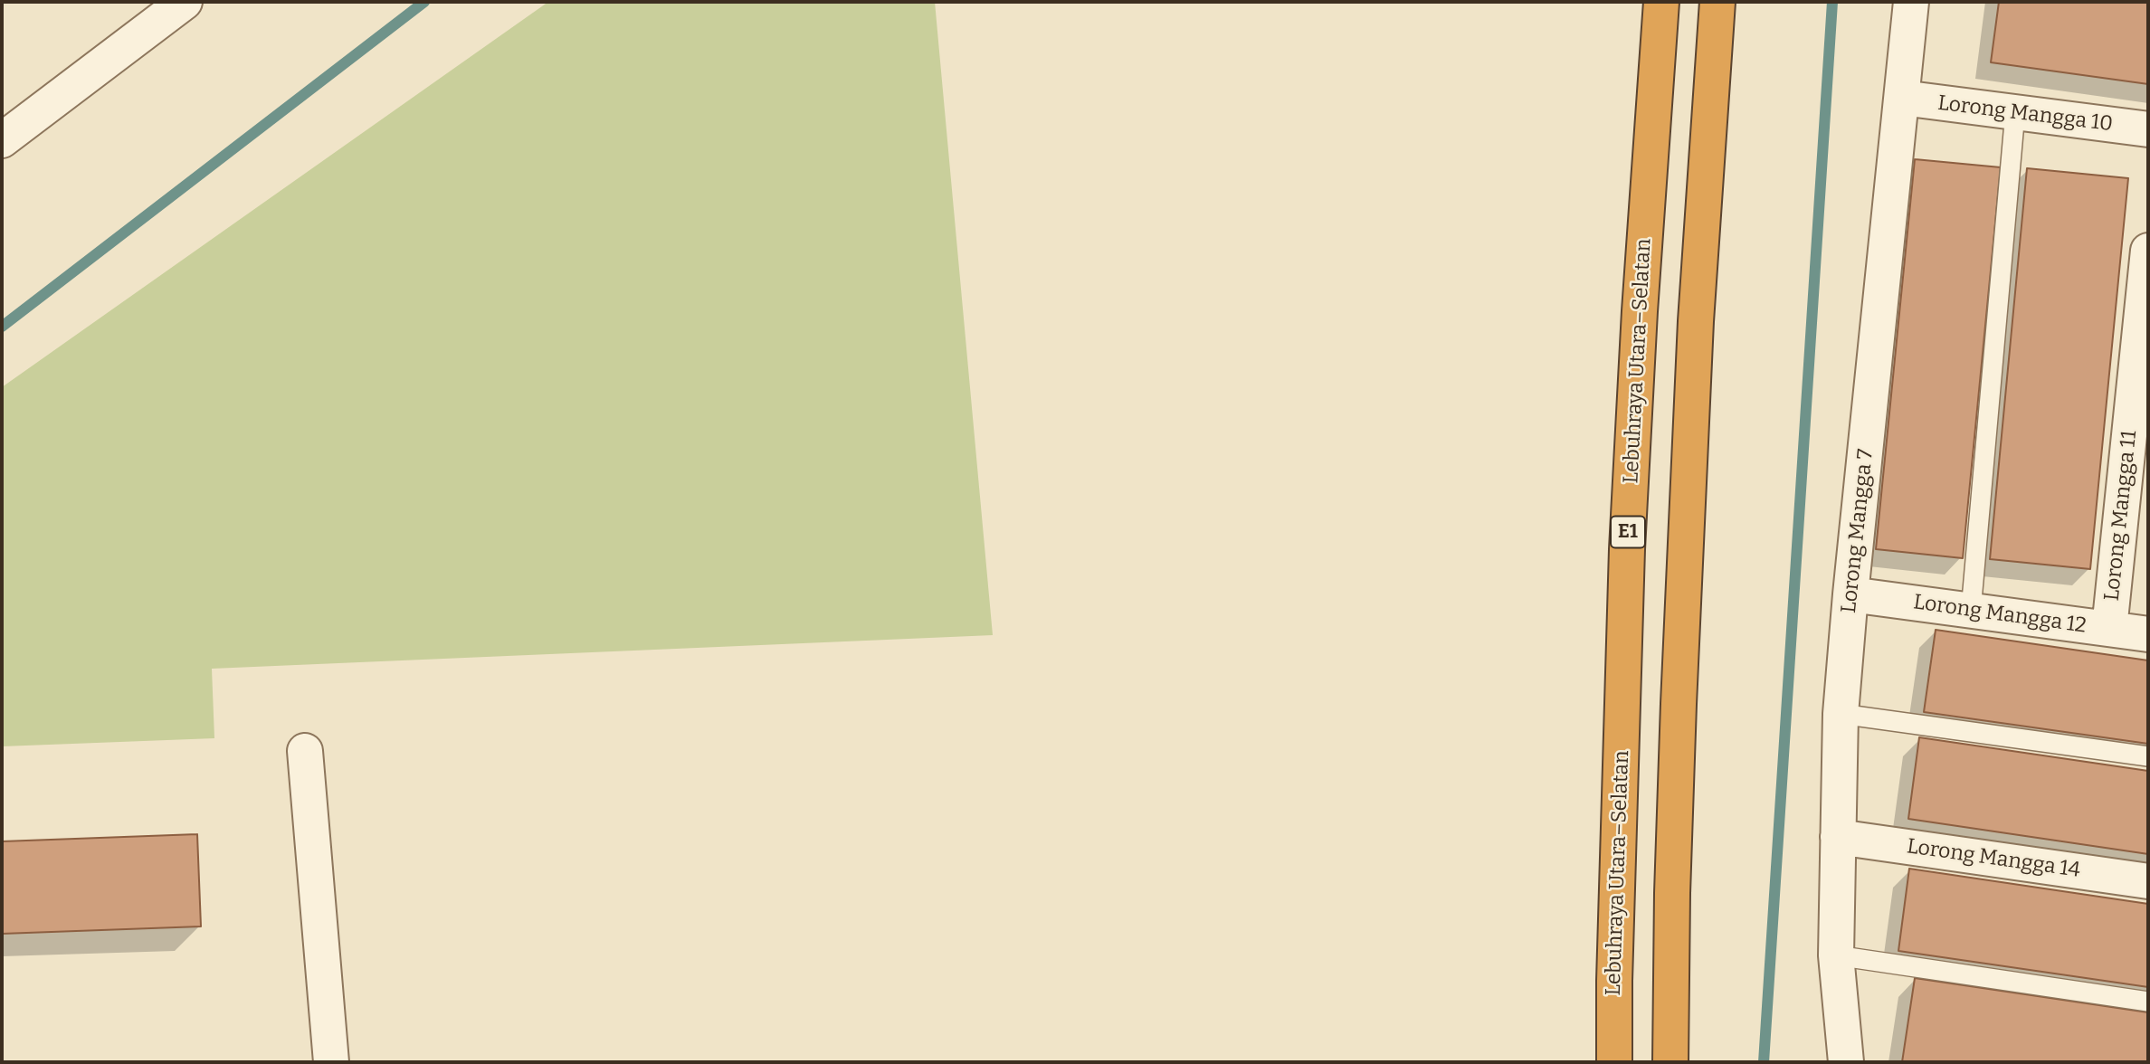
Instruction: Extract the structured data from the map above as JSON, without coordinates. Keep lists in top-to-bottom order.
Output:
{
  "streets": {
    "highway": ["Lebuhraya Utara–Selatan", "E1"],
    "street": [
      "Lorong Mangga 10",
      "Lorong Mangga 11",
      "Lorong Mangga 7",
      "Lorong Mangga 12",
      "Lorong Mangga 14"
    ]
  },
  "crossings": [
    ["Lorong Mangga 10", "Lorong Mangga 7"],
    ["Lorong Mangga 11", "Lorong Mangga 12"],
    ["Lorong Mangga 7", "Lorong Mangga 12"],
    ["Lorong Mangga 7", "Lorong Mangga 14"]
  ]
}
